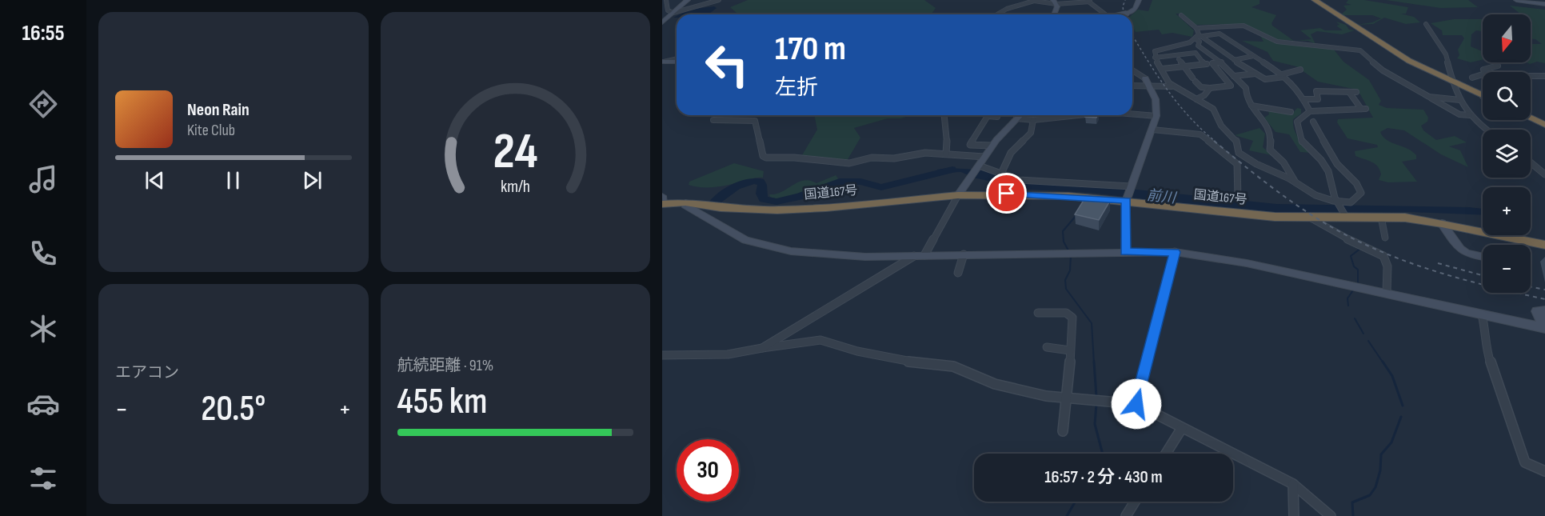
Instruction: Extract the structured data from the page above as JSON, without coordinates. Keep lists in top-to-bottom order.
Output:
{
  "streets": {
    "highway": ["国道167号"]
  },
  "water": ["前川"],
  "north": "bottom",
  "page": {
    "tabs": "16:55",
    "map_buttons": ["+", "−"],
    "turn": ["170 m", "左折"],
    "song": ["Neon Rain", "Kite Club"],
    "tile": [
      "エアコン",
      ["航続距離 · 91%", "455 km"]
    ],
    "heat": ["−", "20.5°", "+"],
    "limit": "30",
    "trip": "16:57 · 2 分 · 430 m",
    "gauge": ["24", "km/h"]
  }
}
